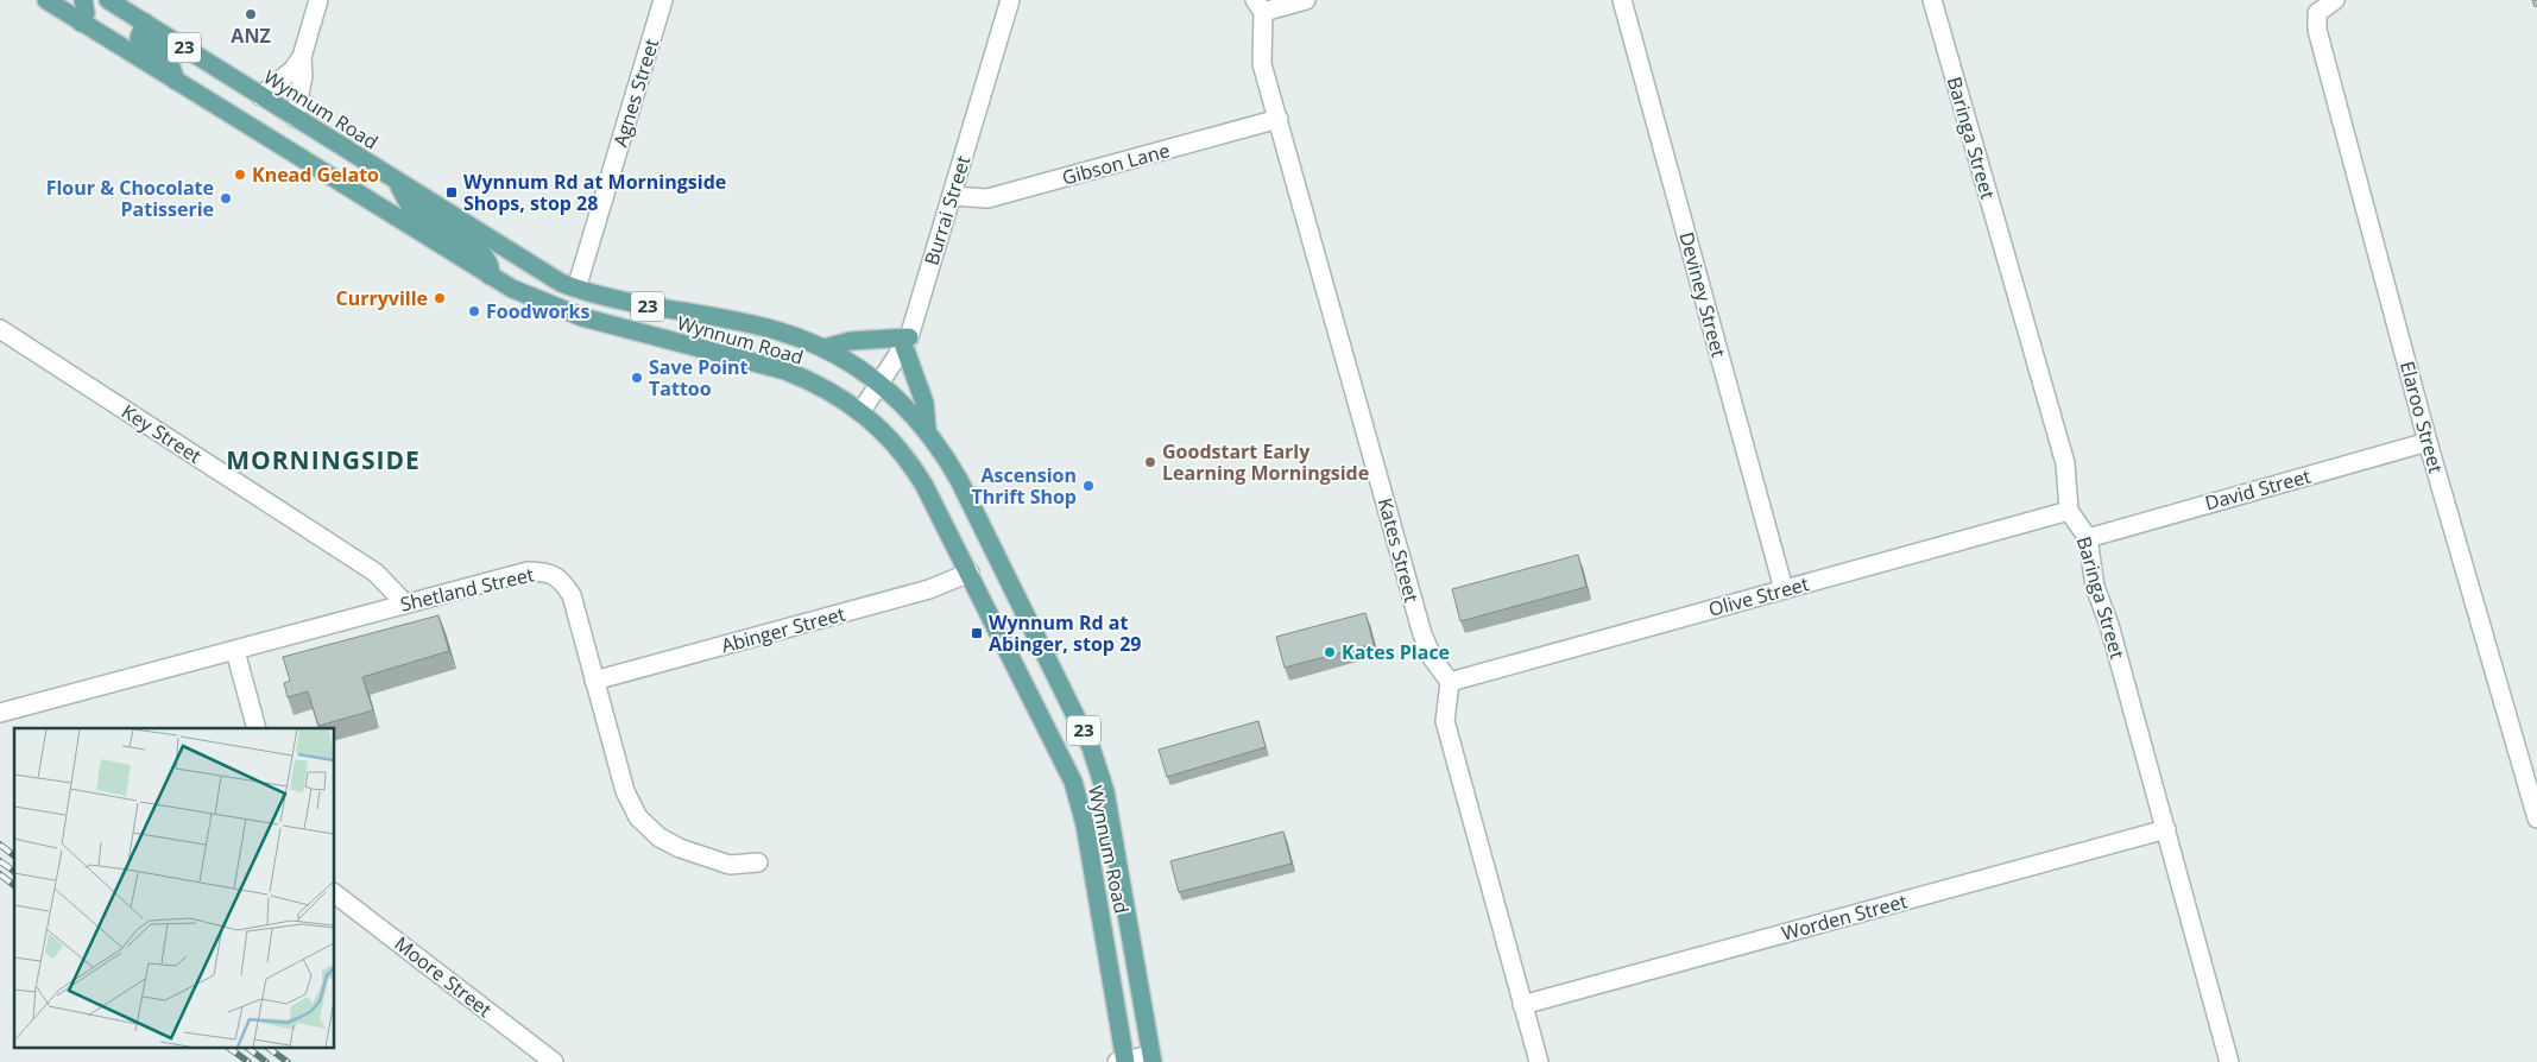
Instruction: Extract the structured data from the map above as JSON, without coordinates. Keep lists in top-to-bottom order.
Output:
{
  "streets": {
    "main road": ["23", "Wynnum Road"],
    "street": [
      "Agnes Street",
      "Baringa Street",
      "Gibson Lane",
      "Burrai Street",
      "Deviney Street",
      "Elaroo Street",
      "Key Street",
      "David Street",
      "Kates Street",
      "Shetland Street",
      "Olive Street",
      "Abinger Street",
      "Worden Street",
      "Moore Street"
    ]
  },
  "crossings": [
    ["Agnes Street", "Wynnum Road"],
    ["Wynnum Road", "Burrai Street"],
    ["Wynnum Road", "Abinger Street"],
    ["Baringa Street", "David Street"],
    ["Baringa Street", "Olive Street"],
    ["Baringa Street", "Worden Street"],
    ["Gibson Lane", "Burrai Street"],
    ["Gibson Lane", "Kates Street"],
    ["Deviney Street", "Olive Street"],
    ["Elaroo Street", "David Street"],
    ["Key Street", "Shetland Street"],
    ["Kates Street", "Olive Street"],
    ["Shetland Street", "Abinger Street"]
  ],
  "districts": ["MORNINGSIDE"],
  "places": {
    "other": [
      "ANZ",
      "Knead Gelato",
      "Flour & Chocolate Patisserie",
      "Curryville",
      "Foodworks",
      "Save Point Tattoo",
      "Goodstart Early Learning Morningside",
      "Ascension Thrift Shop",
      "Kates Place"
    ],
    "transit": ["Wynnum Rd at Morningside Shops, stop 28", "Wynnum Rd at Abinger, stop 29"]
  }
}
